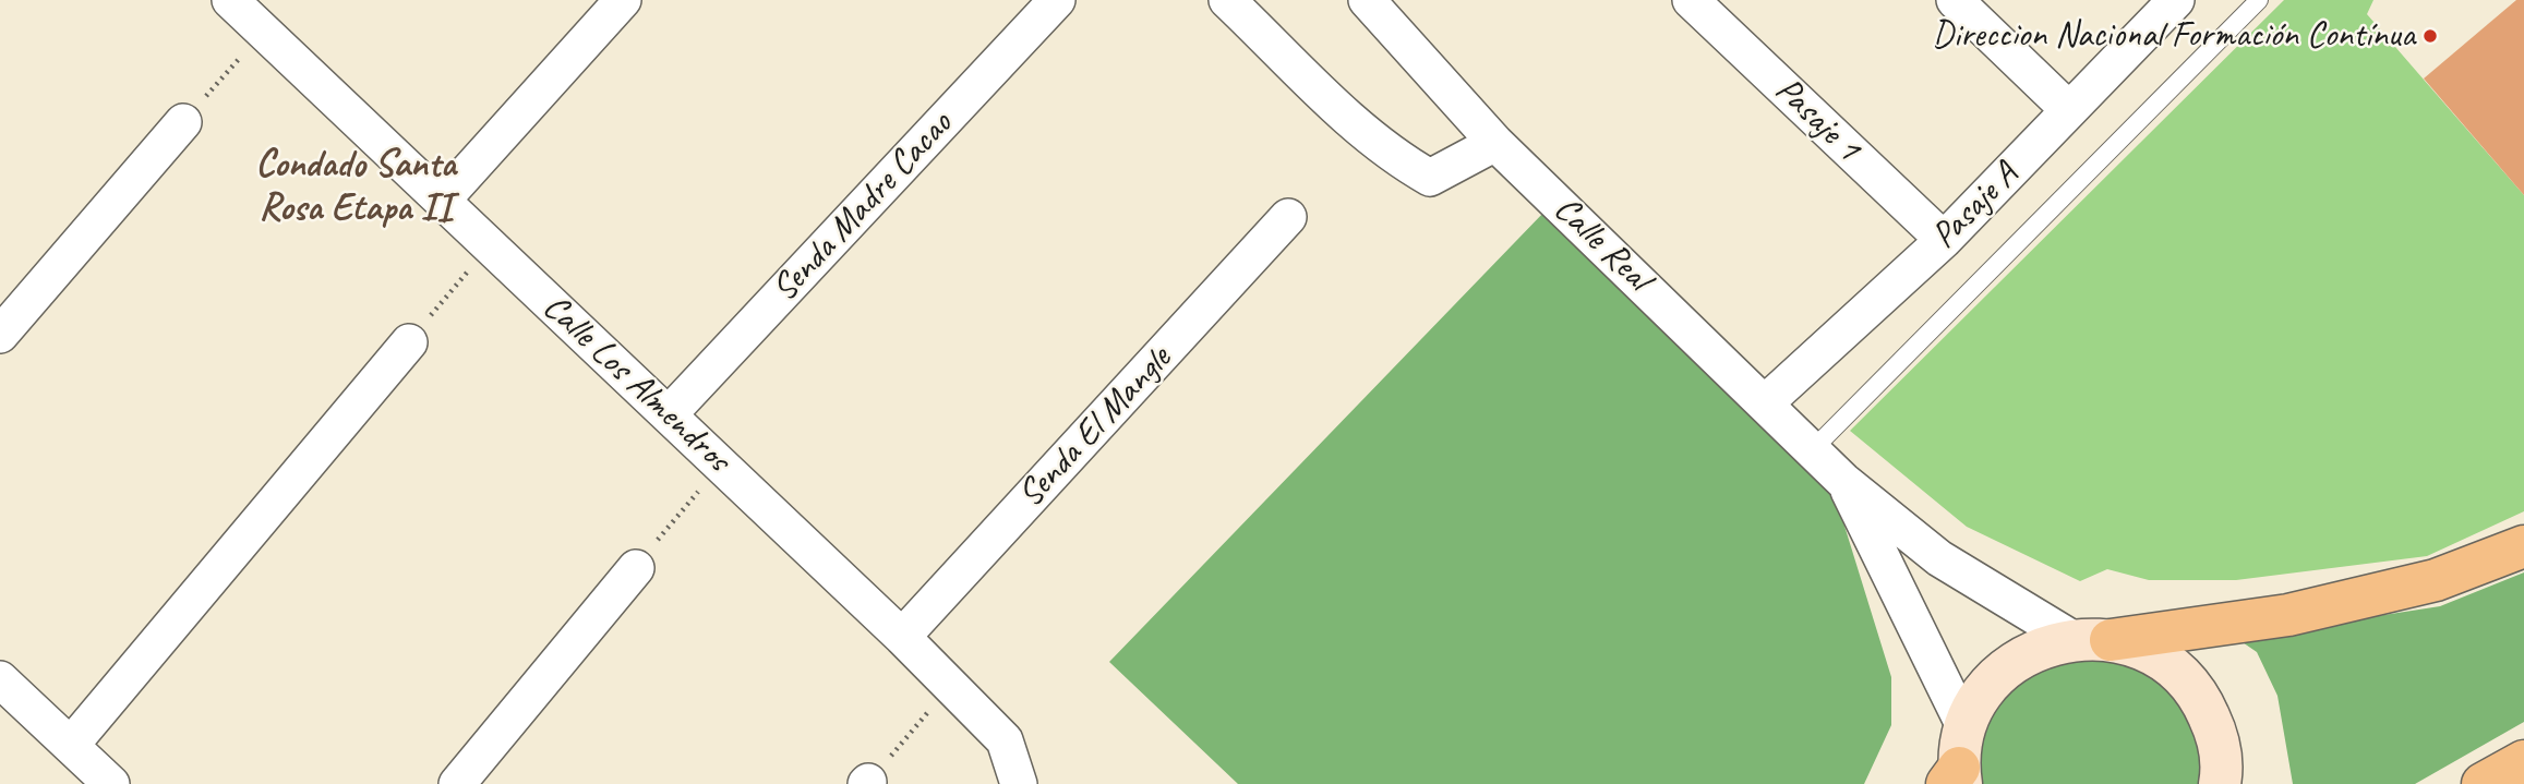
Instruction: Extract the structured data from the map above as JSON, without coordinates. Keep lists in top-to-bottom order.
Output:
{
  "streets": {
    "street": [
      "Pasaje 1",
      "Pasaje A",
      "Senda Madre Cacao",
      "Calle Real",
      "Calle Los Almendros",
      "Senda El Mangle"
    ]
  },
  "crossings": [
    ["Pasaje 1", "Pasaje A"],
    ["Pasaje A", "Calle Real"],
    ["Senda Madre Cacao", "Calle Los Almendros"],
    ["Calle Los Almendros", "Senda El Mangle"]
  ],
  "districts": ["Condado Santa Rosa Etapa II"],
  "places": ["Direccion Nacional Formación Contínua"]
}
